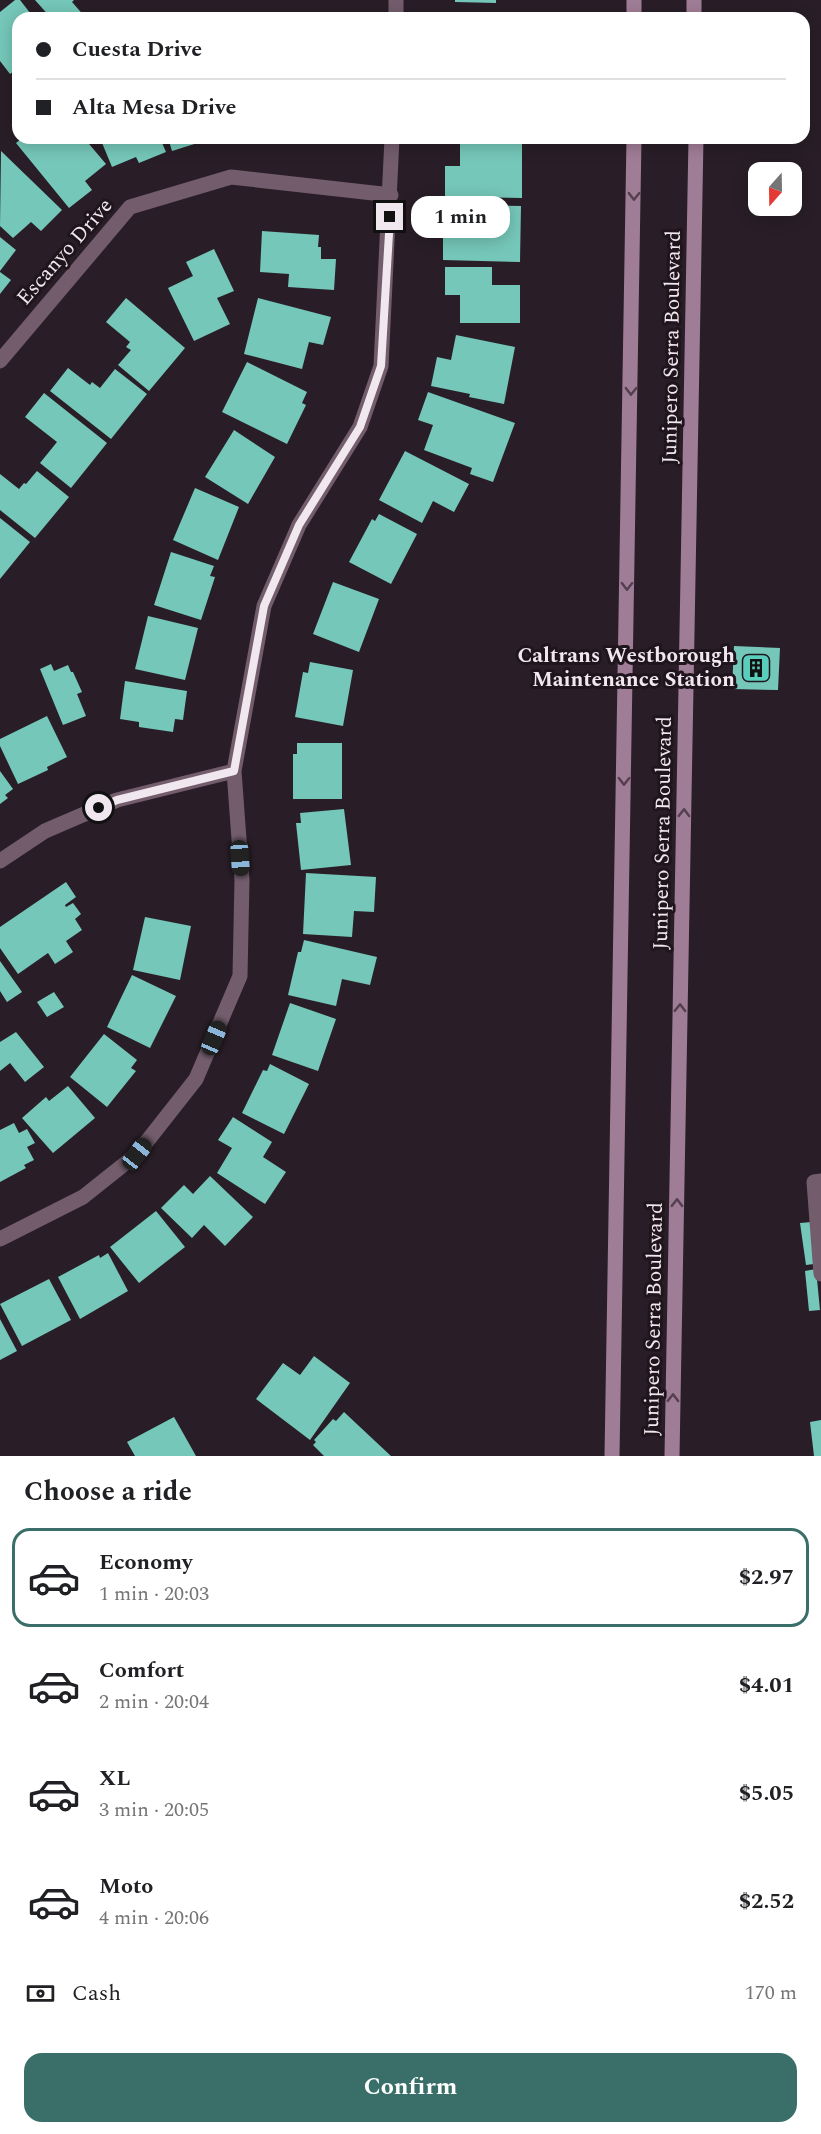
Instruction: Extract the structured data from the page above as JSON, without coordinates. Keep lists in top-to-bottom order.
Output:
{
  "streets": {
    "main road": ["Junipero Serra Boulevard"],
    "street": ["Escanyo Drive"]
  },
  "places": {
    "building": ["Caltrans Westborough Maintenance Station"]
  },
  "north": "bottom",
  "page": {
    "banner": ["Cuesta Drive", "Alta Mesa Drive"],
    "bubble": "1 min",
    "heading": "Choose a ride",
    "list": [
      {
        "name": "Economy",
        "note": "1 min · 20:03",
        "value": "$2.97"
      },
      {
        "name": "Comfort",
        "note": "2 min · 20:04",
        "value": "$4.01"
      },
      {
        "name": "XL",
        "note": "3 min · 20:05",
        "value": "$5.05"
      },
      {
        "name": "Moto",
        "note": "4 min · 20:06",
        "value": "$2.52"
      }
    ],
    "pay": ["Cash", "170 m"],
    "buttons": "Confirm"
  }
}
